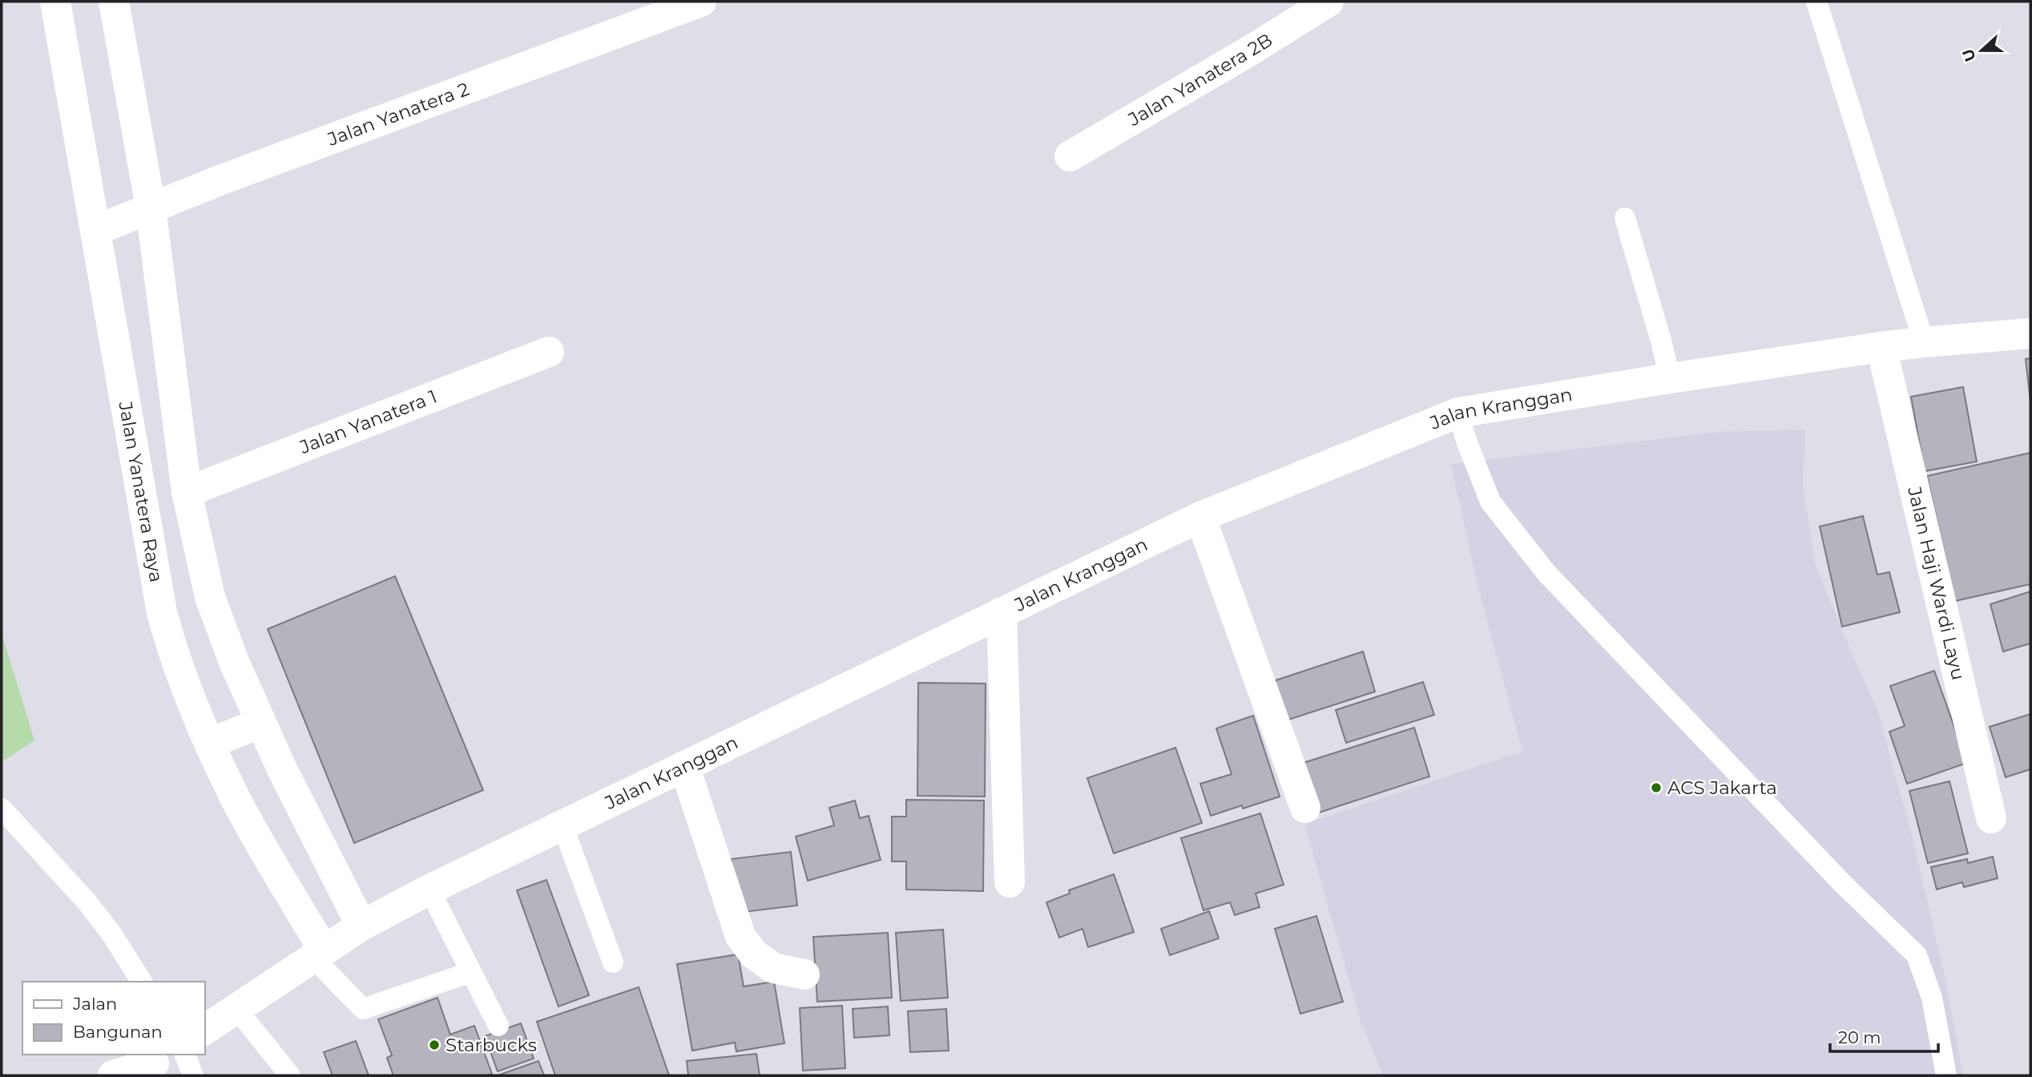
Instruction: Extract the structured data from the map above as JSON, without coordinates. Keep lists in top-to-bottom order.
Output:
{
  "streets": {
    "street": [
      "Jalan Yanatera 2B",
      "Jalan Yanatera 2",
      "Jalan Kranggan",
      "Jalan Yanatera 1",
      "Jalan Yanatera Raya",
      "Jalan Haji Wardi Layu"
    ]
  },
  "crossings": [
    ["Jalan Yanatera 2", "Jalan Yanatera Raya"],
    ["Jalan Kranggan", "Jalan Yanatera Raya"],
    ["Jalan Kranggan", "Jalan Haji Wardi Layu"]
  ],
  "places": ["ACS Jakarta", "Starbucks"],
  "legend": ["Jalan", "Bangunan"],
  "scale_bar": "20 m",
  "north": "left"
}
